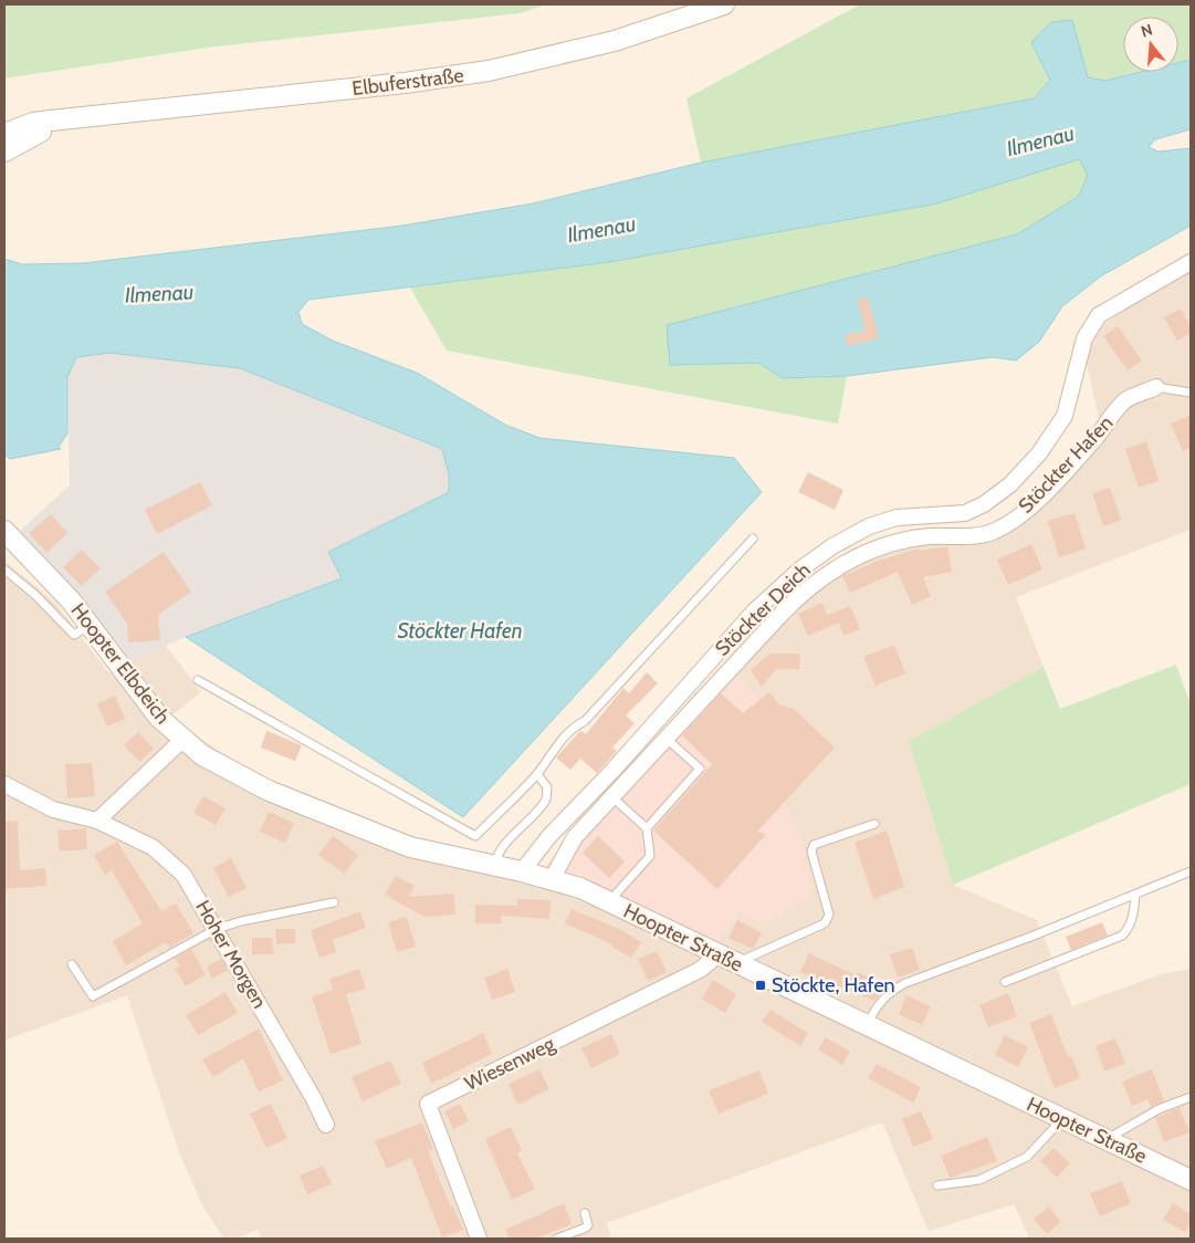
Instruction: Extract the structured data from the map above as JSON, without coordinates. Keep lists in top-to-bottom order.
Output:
{
  "streets": {
    "street": [
      "Elbuferstraße",
      "Stöckter Hafen",
      "Stöckter Deich",
      "Hoopter Elbdeich",
      "Hoopter Straße",
      "Hoher Morgen",
      "Wiesenweg"
    ]
  },
  "crossings": [
    ["Stöckter Hafen", "Hoopter Straße"],
    ["Stöckter Deich", "Hoopter Straße"],
    ["Hoopter Elbdeich", "Hoopter Straße"],
    ["Hoopter Straße", "Wiesenweg"]
  ],
  "water": ["Ilmenau", "Stöckter Hafen"],
  "places": {
    "transit": ["Stöckte, Hafen"]
  },
  "north": "top"
}
